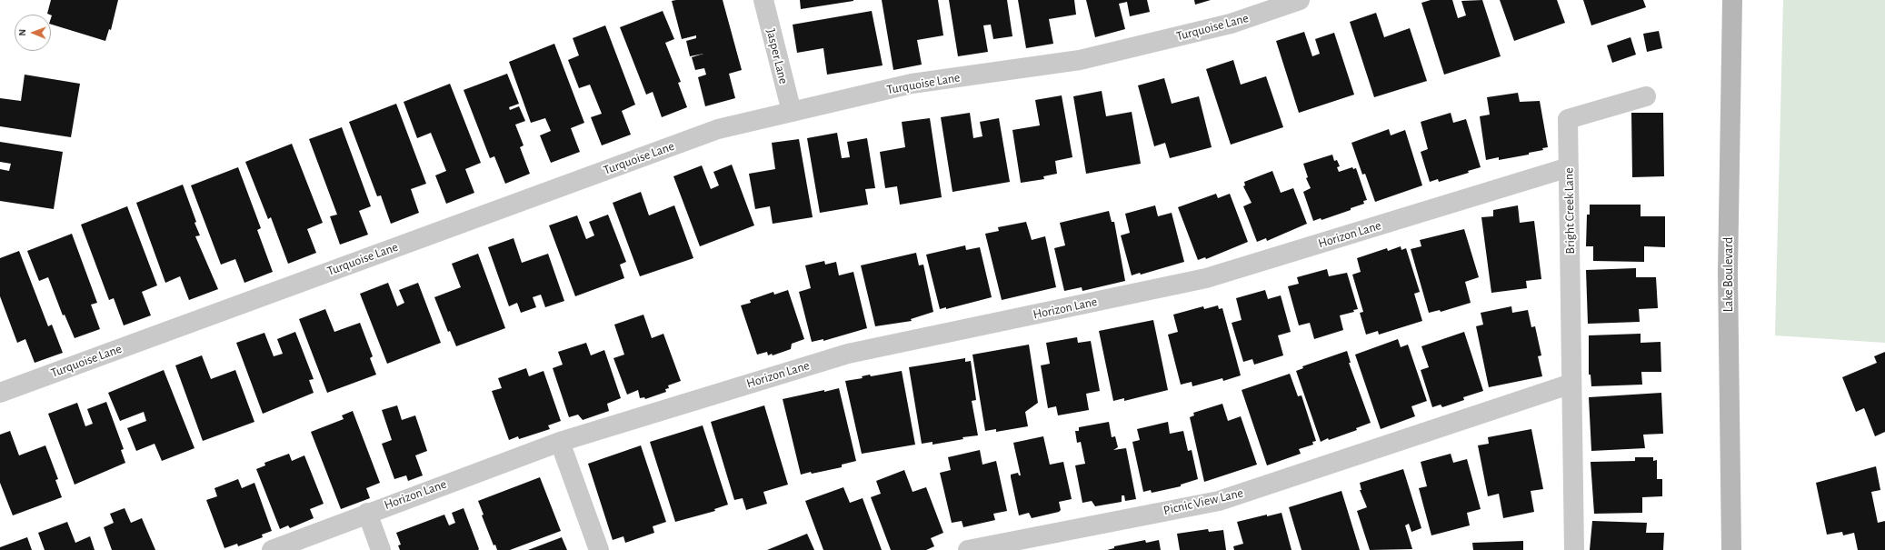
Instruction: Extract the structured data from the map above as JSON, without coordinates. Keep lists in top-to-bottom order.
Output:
{
  "streets": {
    "main road": ["Lake Boulevard"],
    "street": [
      "Turquoise Lane",
      "Jasper Lane",
      "Bright Creek Lane",
      "Horizon Lane",
      "Picnic View Lane"
    ]
  },
  "crossings": [
    ["Turquoise Lane", "Jasper Lane"],
    ["Bright Creek Lane", "Horizon Lane"],
    ["Bright Creek Lane", "Picnic View Lane"]
  ],
  "north": "left"
}
